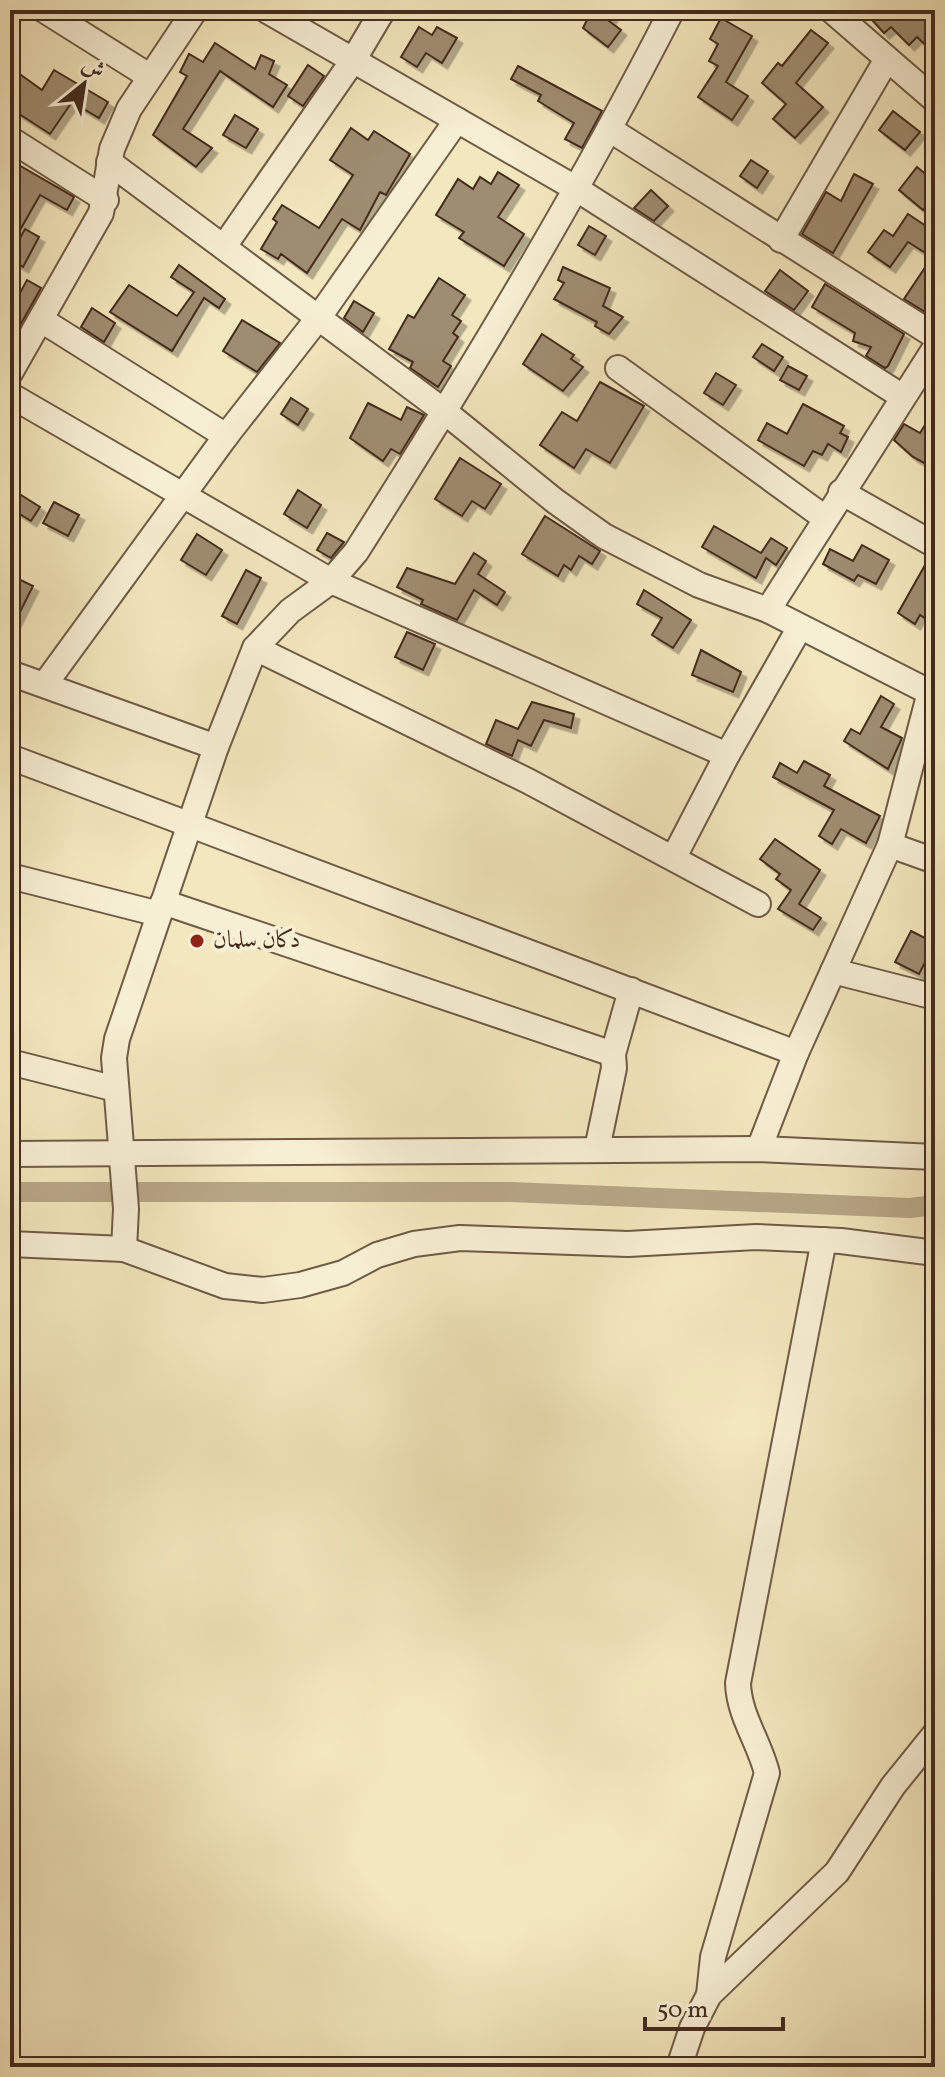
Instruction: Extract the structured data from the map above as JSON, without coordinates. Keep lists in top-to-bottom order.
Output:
{
  "places": ["دكان سلمان"],
  "scale_bar": "50 m",
  "north": "top right"
}
